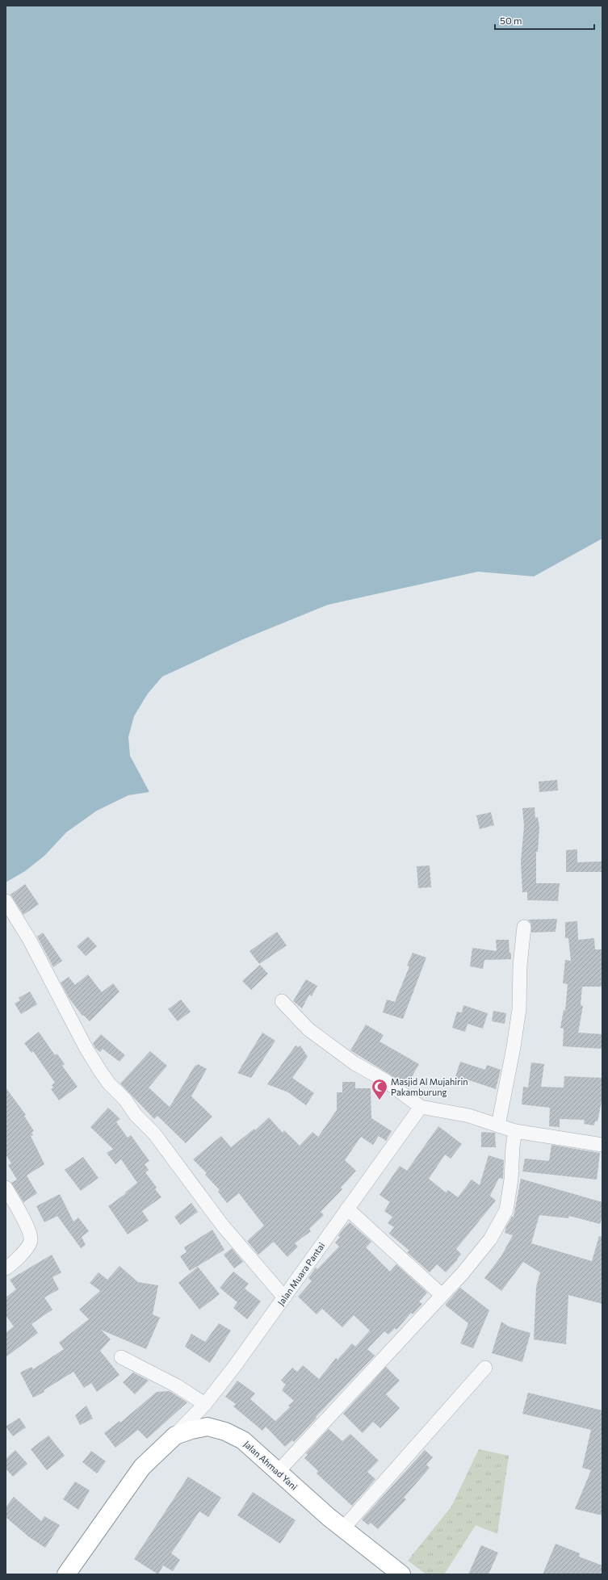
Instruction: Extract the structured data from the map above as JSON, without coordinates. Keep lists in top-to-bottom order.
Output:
{
  "streets": {
    "highway": ["Jalan Ahmad Yani"],
    "street": ["Jalan Muara Pantai"]
  },
  "crossings": [
    ["Jalan Muara Pantai", "Jalan Ahmad Yani"]
  ],
  "places": {
    "mosque": ["Masjid Al Mujahirin Pakamburung"]
  },
  "scale_bar": "50 m"
}
